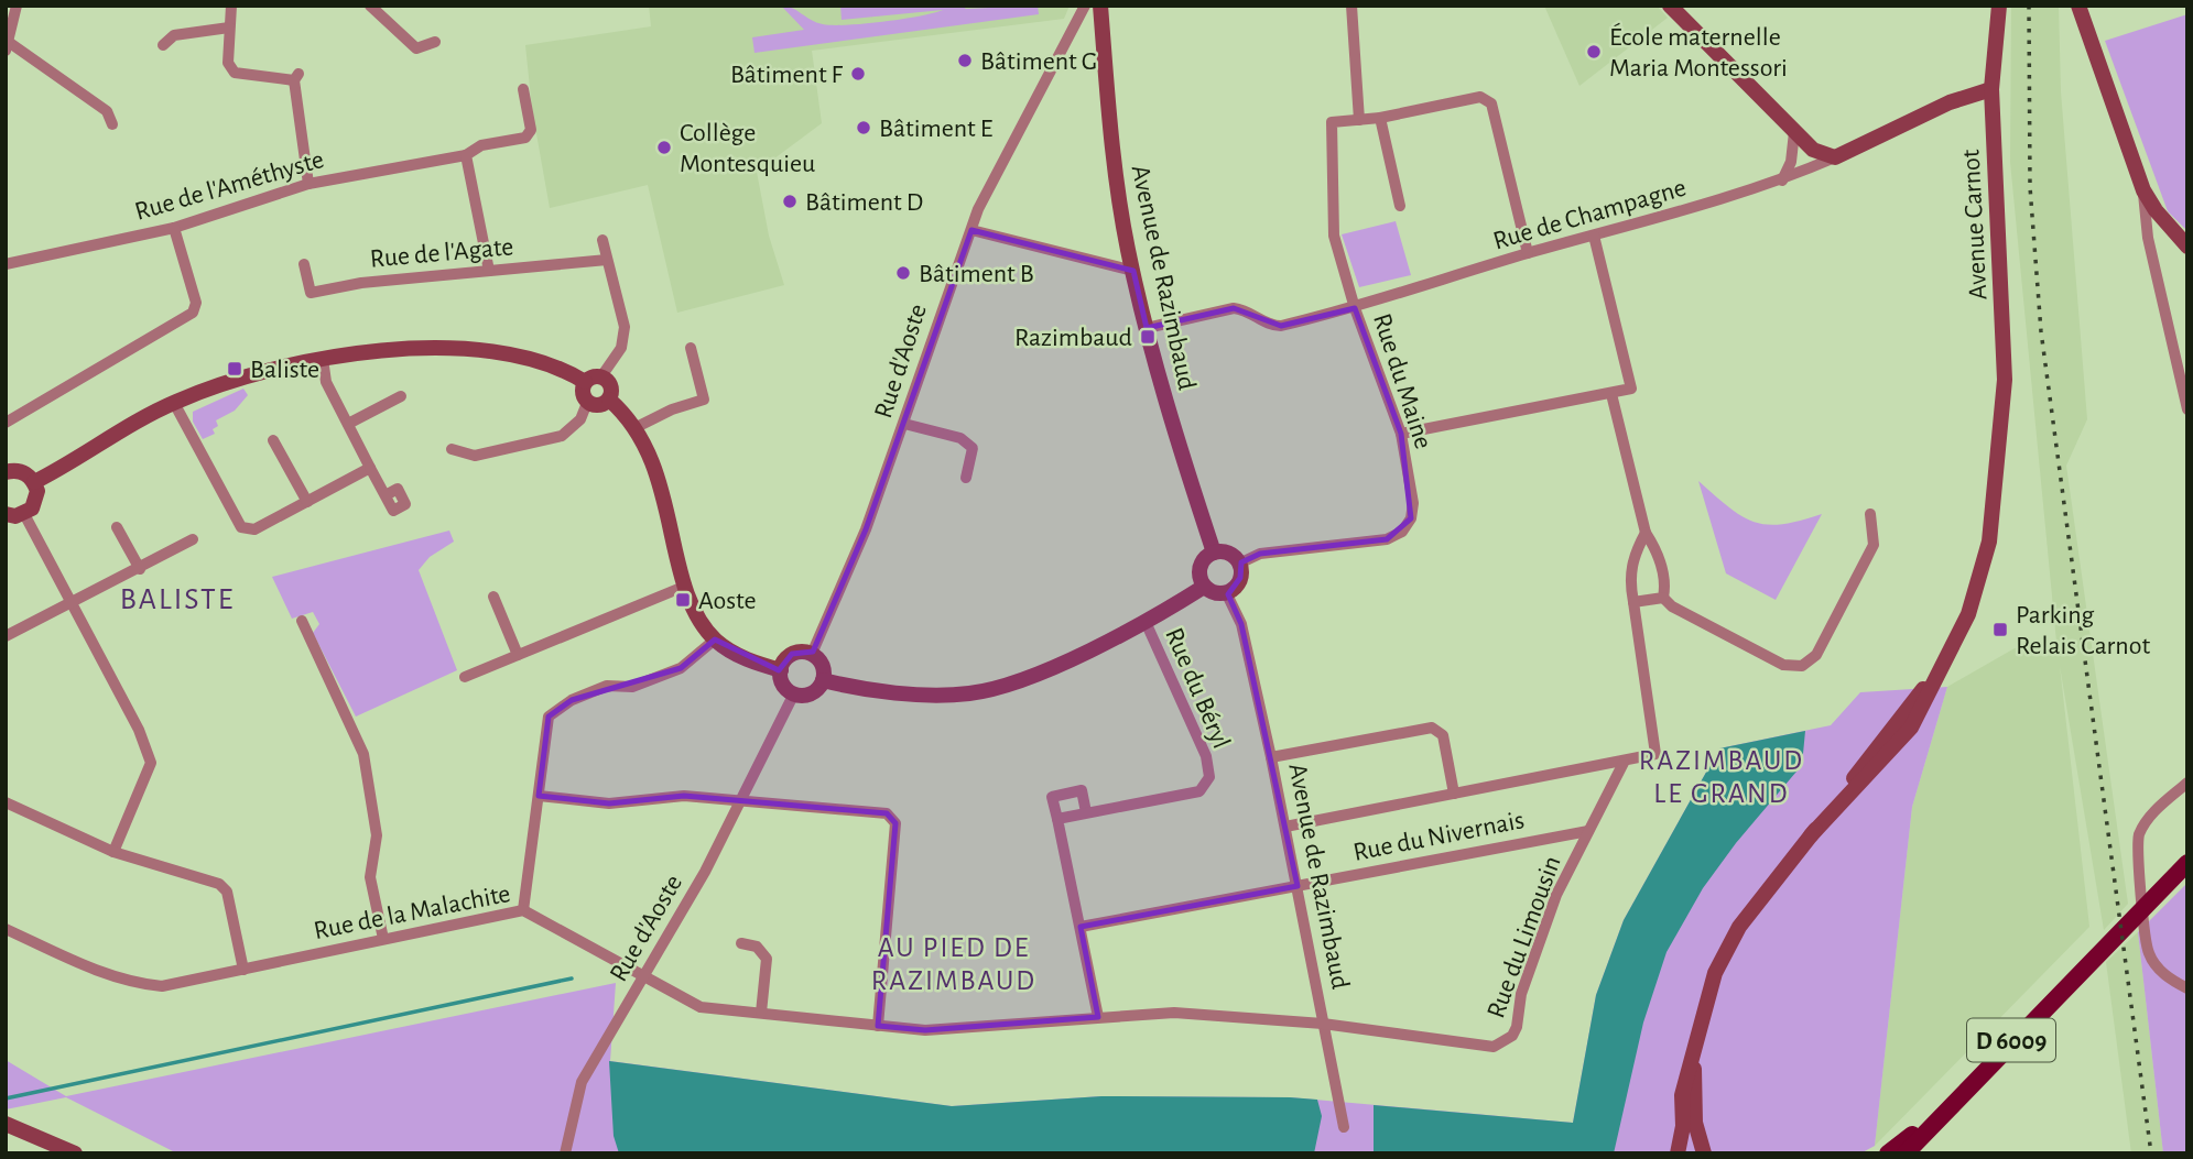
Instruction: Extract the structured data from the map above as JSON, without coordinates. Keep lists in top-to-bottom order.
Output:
{
  "streets": {
    "main road": ["D 6009"],
    "street": [
      "Rue de l'Améthyste",
      "Rue de Champagne",
      "Avenue Carnot",
      "Rue de l'Agate",
      "Avenue de Razimbaud",
      "Rue d'Aoste",
      "Rue du Maine",
      "Rue du Béryl",
      "Rue du Nivernais",
      "Rue de la Malachite",
      "Rue du Limousin"
    ]
  },
  "crossings": [
    ["Rue de Champagne", "Avenue de Razimbaud"],
    ["Rue de Champagne", "Rue du Maine"],
    ["Avenue de Razimbaud", "Rue du Maine"],
    ["Avenue de Razimbaud", "Rue du Nivernais"],
    ["Avenue de Razimbaud", "Rue de la Malachite"],
    ["Avenue de Razimbaud", "Rue du Limousin"],
    ["Rue d'Aoste", "Rue de la Malachite"],
    ["Rue du Nivernais", "Rue du Limousin"],
    ["Rue de la Malachite", "Rue du Limousin"]
  ],
  "districts": ["BALISTE", "RAZIMBAUD LE GRAND", "AU PIED DE RAZIMBAUD"],
  "places": {
    "other": [
      "École maternelle Maria Montessori",
      "Bâtiment G",
      "Bâtiment F",
      "Bâtiment E",
      "Collège Montesquieu",
      "Bâtiment D",
      "Bâtiment B"
    ],
    "transit": [
      "Razimbaud",
      "Baliste",
      "Aoste",
      "Parking Relais Carnot"
    ]
  }
}
